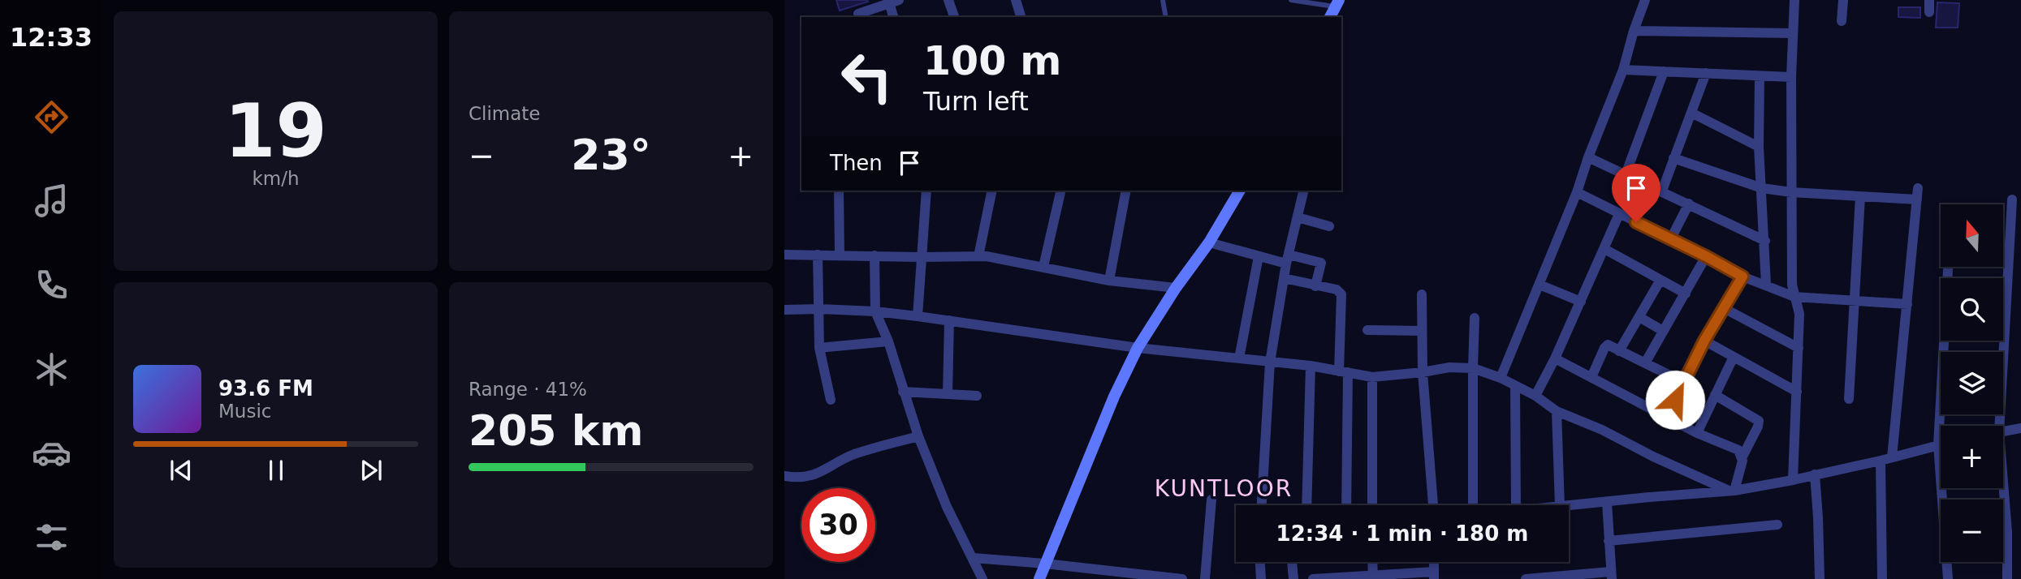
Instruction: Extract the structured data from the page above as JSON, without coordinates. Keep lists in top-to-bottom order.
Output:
{
  "districts": ["KUNTLOOR"],
  "north": "top",
  "page": {
    "tabs": "12:33",
    "tile": [
      ["19", "km/h"],
      "Climate",
      ["Range · 41%", "205 km"]
    ],
    "turn": ["100 m", "Turn left"],
    "heat": ["−", "23°", "+"],
    "then": "Then",
    "map_buttons": ["+", "−"],
    "song": ["93.6 FM", "Music"],
    "limit": "30",
    "trip": "12:34 · 1 min · 180 m"
  }
}
